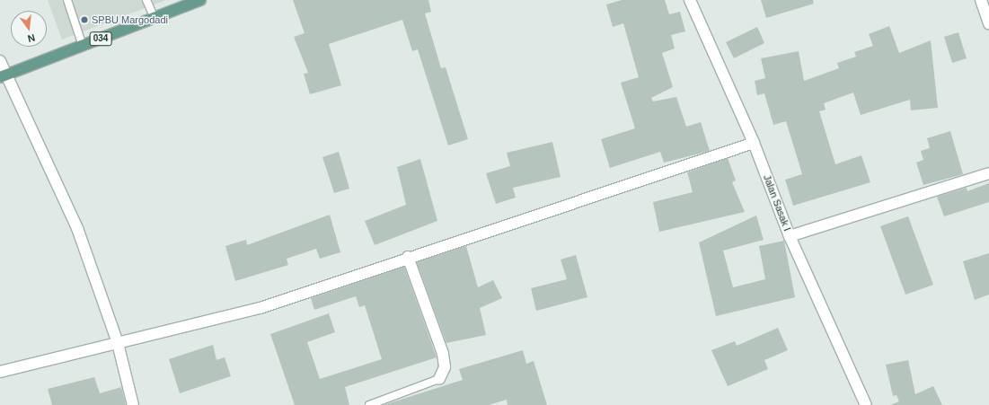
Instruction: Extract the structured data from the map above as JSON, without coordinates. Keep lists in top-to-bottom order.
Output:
{
  "streets": {
    "main road": ["034"],
    "street": ["Jalan Sasak I"]
  },
  "places": ["SPBU Margodadi"],
  "north": "bottom"
}
